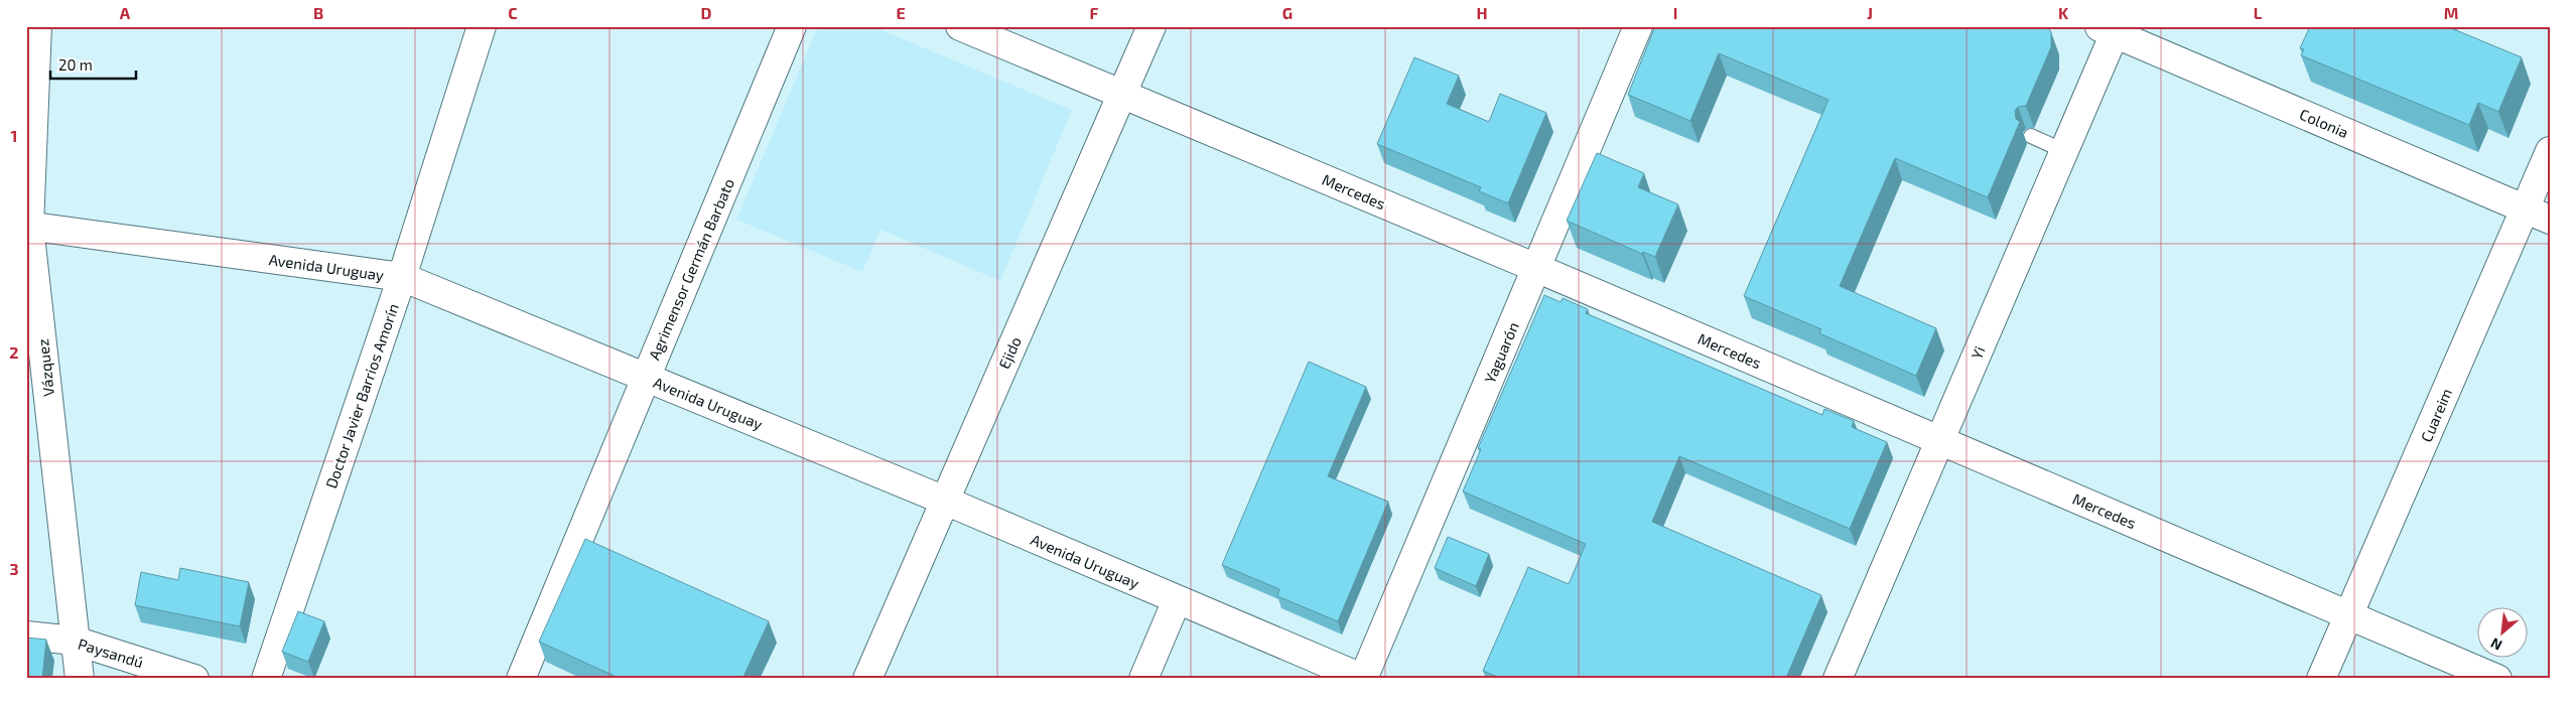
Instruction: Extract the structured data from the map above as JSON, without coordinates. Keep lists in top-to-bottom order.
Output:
{
  "streets": {
    "street": [
      "Colonia",
      "Mercedes",
      "Avenida Uruguay",
      "Agrimensor Germán Barbato",
      "Ejido",
      "Yaguarón",
      "Yi",
      "Vázquez",
      "Doctor Javier Barrios Amorín",
      "Cuareim",
      "Paysandú"
    ]
  },
  "crossings": [
    ["Colonia", "Yi"],
    ["Colonia", "Cuareim"],
    ["Mercedes", "Ejido"],
    ["Mercedes", "Yaguarón"],
    ["Mercedes", "Yi"],
    ["Mercedes", "Cuareim"],
    ["Avenida Uruguay", "Agrimensor Germán Barbato"],
    ["Avenida Uruguay", "Ejido"],
    ["Avenida Uruguay", "Yaguarón"],
    ["Avenida Uruguay", "Vázquez"],
    ["Avenida Uruguay", "Doctor Javier Barrios Amorín"],
    ["Vázquez", "Paysandú"]
  ],
  "scale_bar": "20 m",
  "north": "bottom left",
  "grid": {
    "columns": [
      "A",
      "B",
      "C",
      "D",
      "E",
      "F",
      "G",
      "H",
      "I",
      "J",
      "K",
      "L",
      "M"
    ],
    "rows": ["1", "2", "3"]
  }
}
